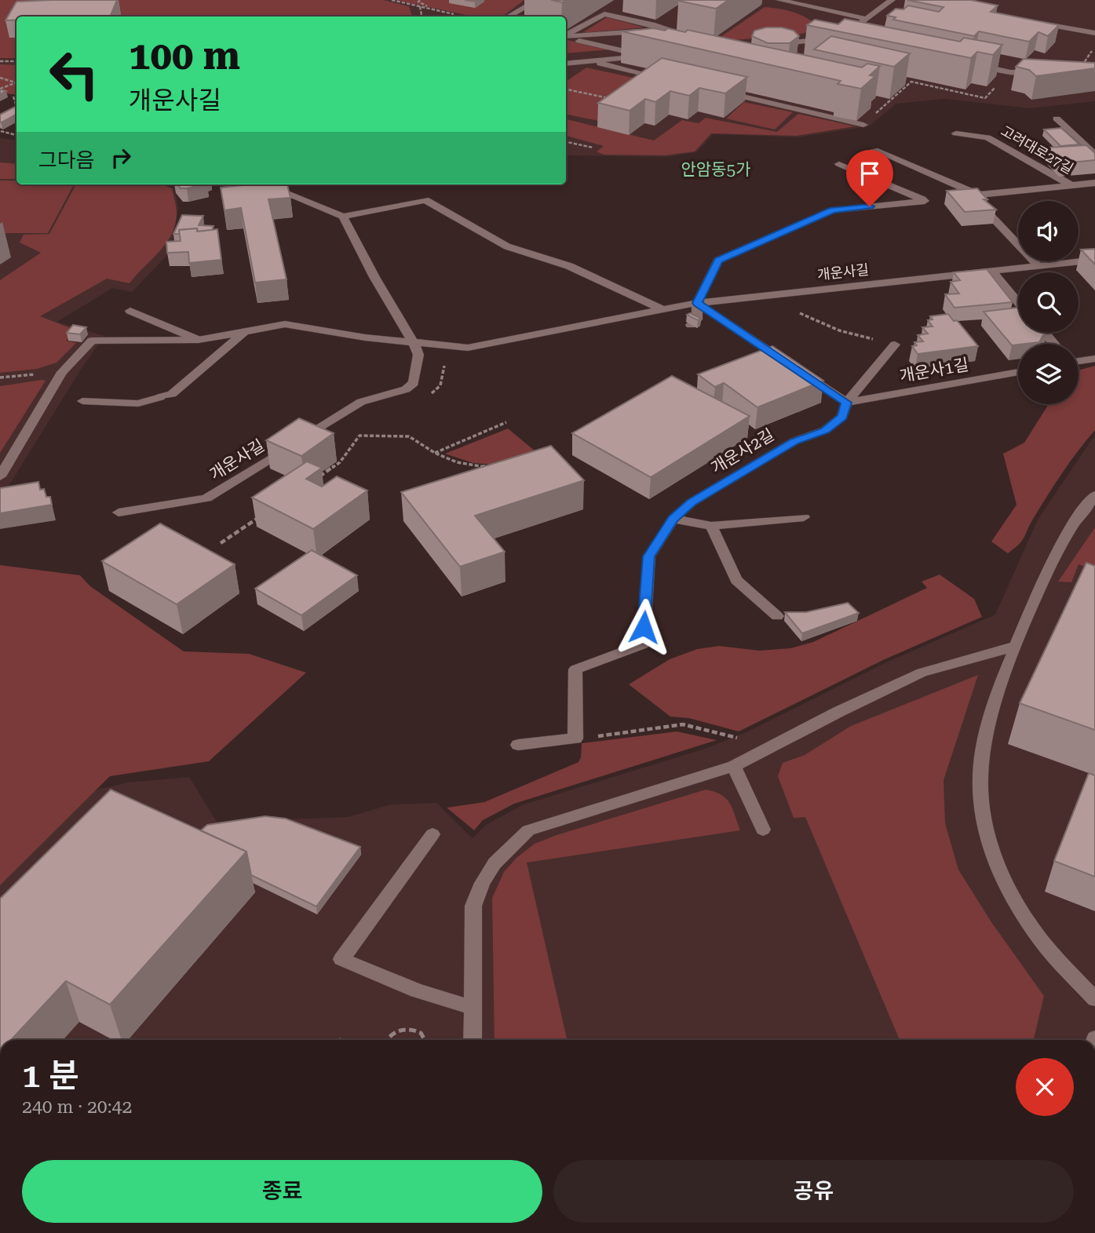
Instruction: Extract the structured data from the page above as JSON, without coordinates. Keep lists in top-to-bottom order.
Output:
{
  "streets": {
    "street": [
      "고려대로27길",
      "개운사길",
      "개운사1길",
      "개운사2길"
    ]
  },
  "crossings": [
    ["개운사1길", "개운사2길"]
  ],
  "districts": ["안암동5가"],
  "page": {
    "turn": ["100 m", "개운사길"],
    "then": "그다음",
    "heading": ["1 분", "240 m · 20:42"],
    "buttons": ["종료", "공유"]
  }
}
